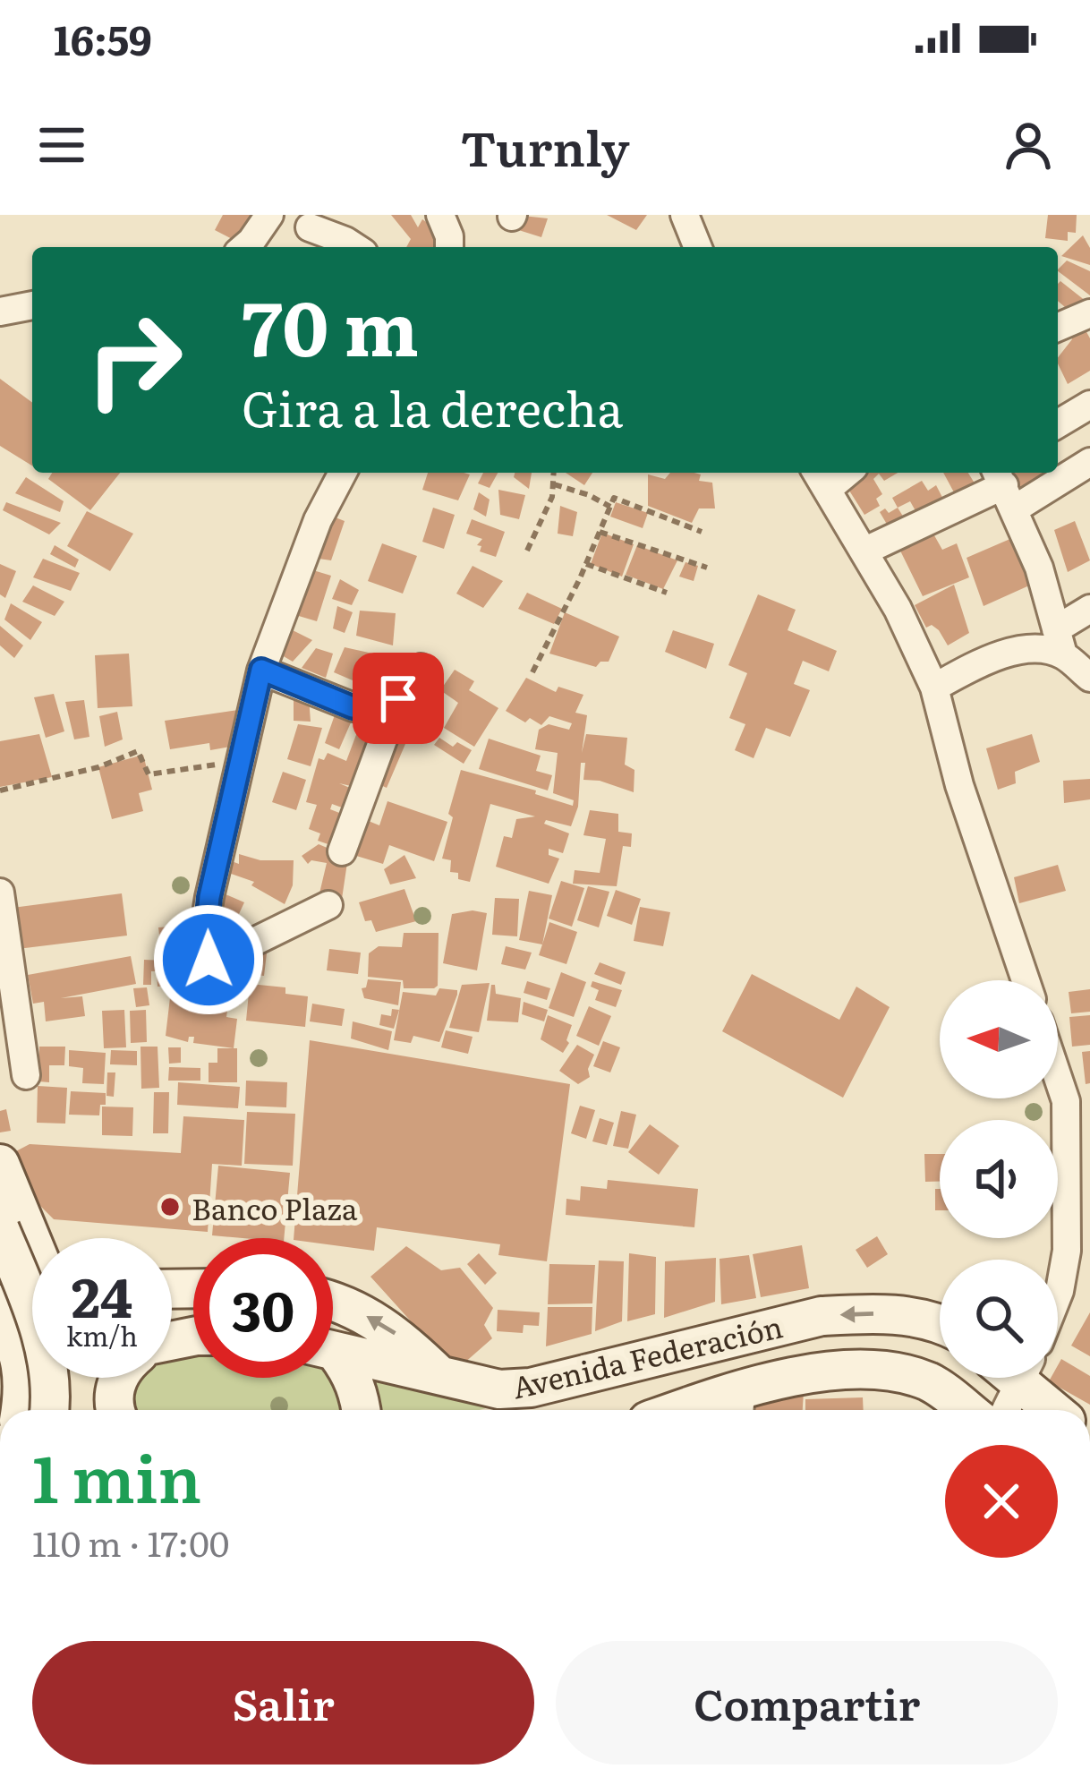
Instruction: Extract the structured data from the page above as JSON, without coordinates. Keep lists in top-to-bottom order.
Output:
{
  "streets": {
    "street": ["Avenida Federación"]
  },
  "places": ["Banco Plaza"],
  "north": "left",
  "page": {
    "status": "16:59",
    "header": "Turnly",
    "turn": ["70 m", "Gira a la derecha"],
    "speed": "24 km/h",
    "limit": "30",
    "heading": ["1 min", "110 m · 17:00"],
    "buttons": ["Salir", "Compartir"]
  }
}
